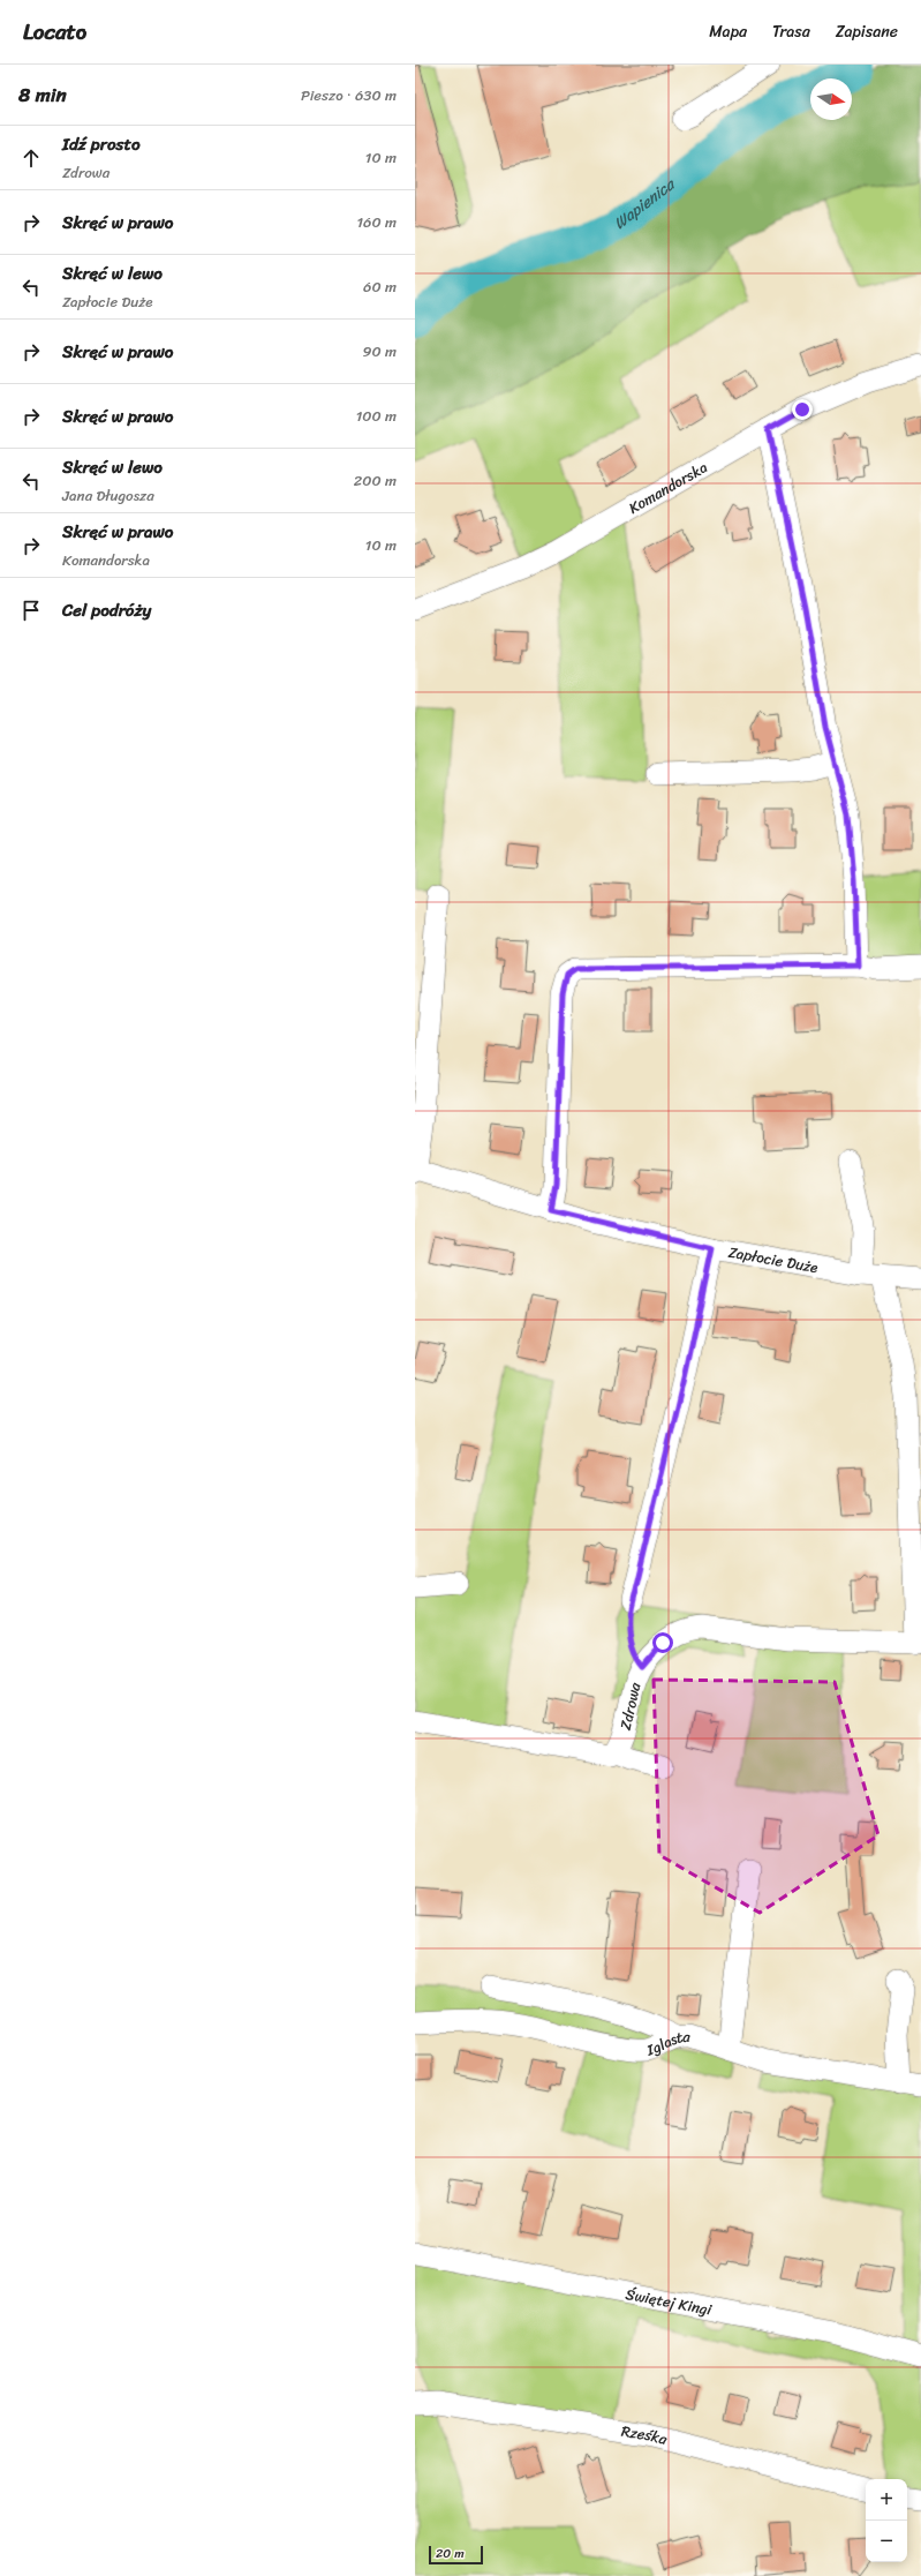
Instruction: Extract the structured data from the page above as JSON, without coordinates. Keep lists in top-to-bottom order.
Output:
{
  "streets": {
    "street": [
      "Komandorska",
      "Zapłocie Duże",
      "Zdrowa",
      "Iglasta",
      "Świętej Kingi",
      "Rześka"
    ]
  },
  "water": ["Wapienica"],
  "scale_bar": "20 m",
  "north": "right",
  "page": {
    "header": "Locato",
    "nav": ["Mapa", "Trasa", "Zapisane"],
    "heading": ["8 min", "Pieszo · 630 m"],
    "list": [
      ["Idź prosto", "Zdrowa", "10 m"],
      ["Skręć w prawo", "160 m"],
      ["Skręć w lewo", "Zapłocie Duże", "60 m"],
      ["Skręć w prawo", "90 m"],
      ["Skręć w prawo", "100 m"],
      ["Skręć w lewo", "Jana Długosza", "200 m"],
      ["Skręć w prawo", "Komandorska", "10 m"],
      "Cel podróży"
    ],
    "map_buttons": ["+", "−"],
    "scale": "20 m"
  }
}
